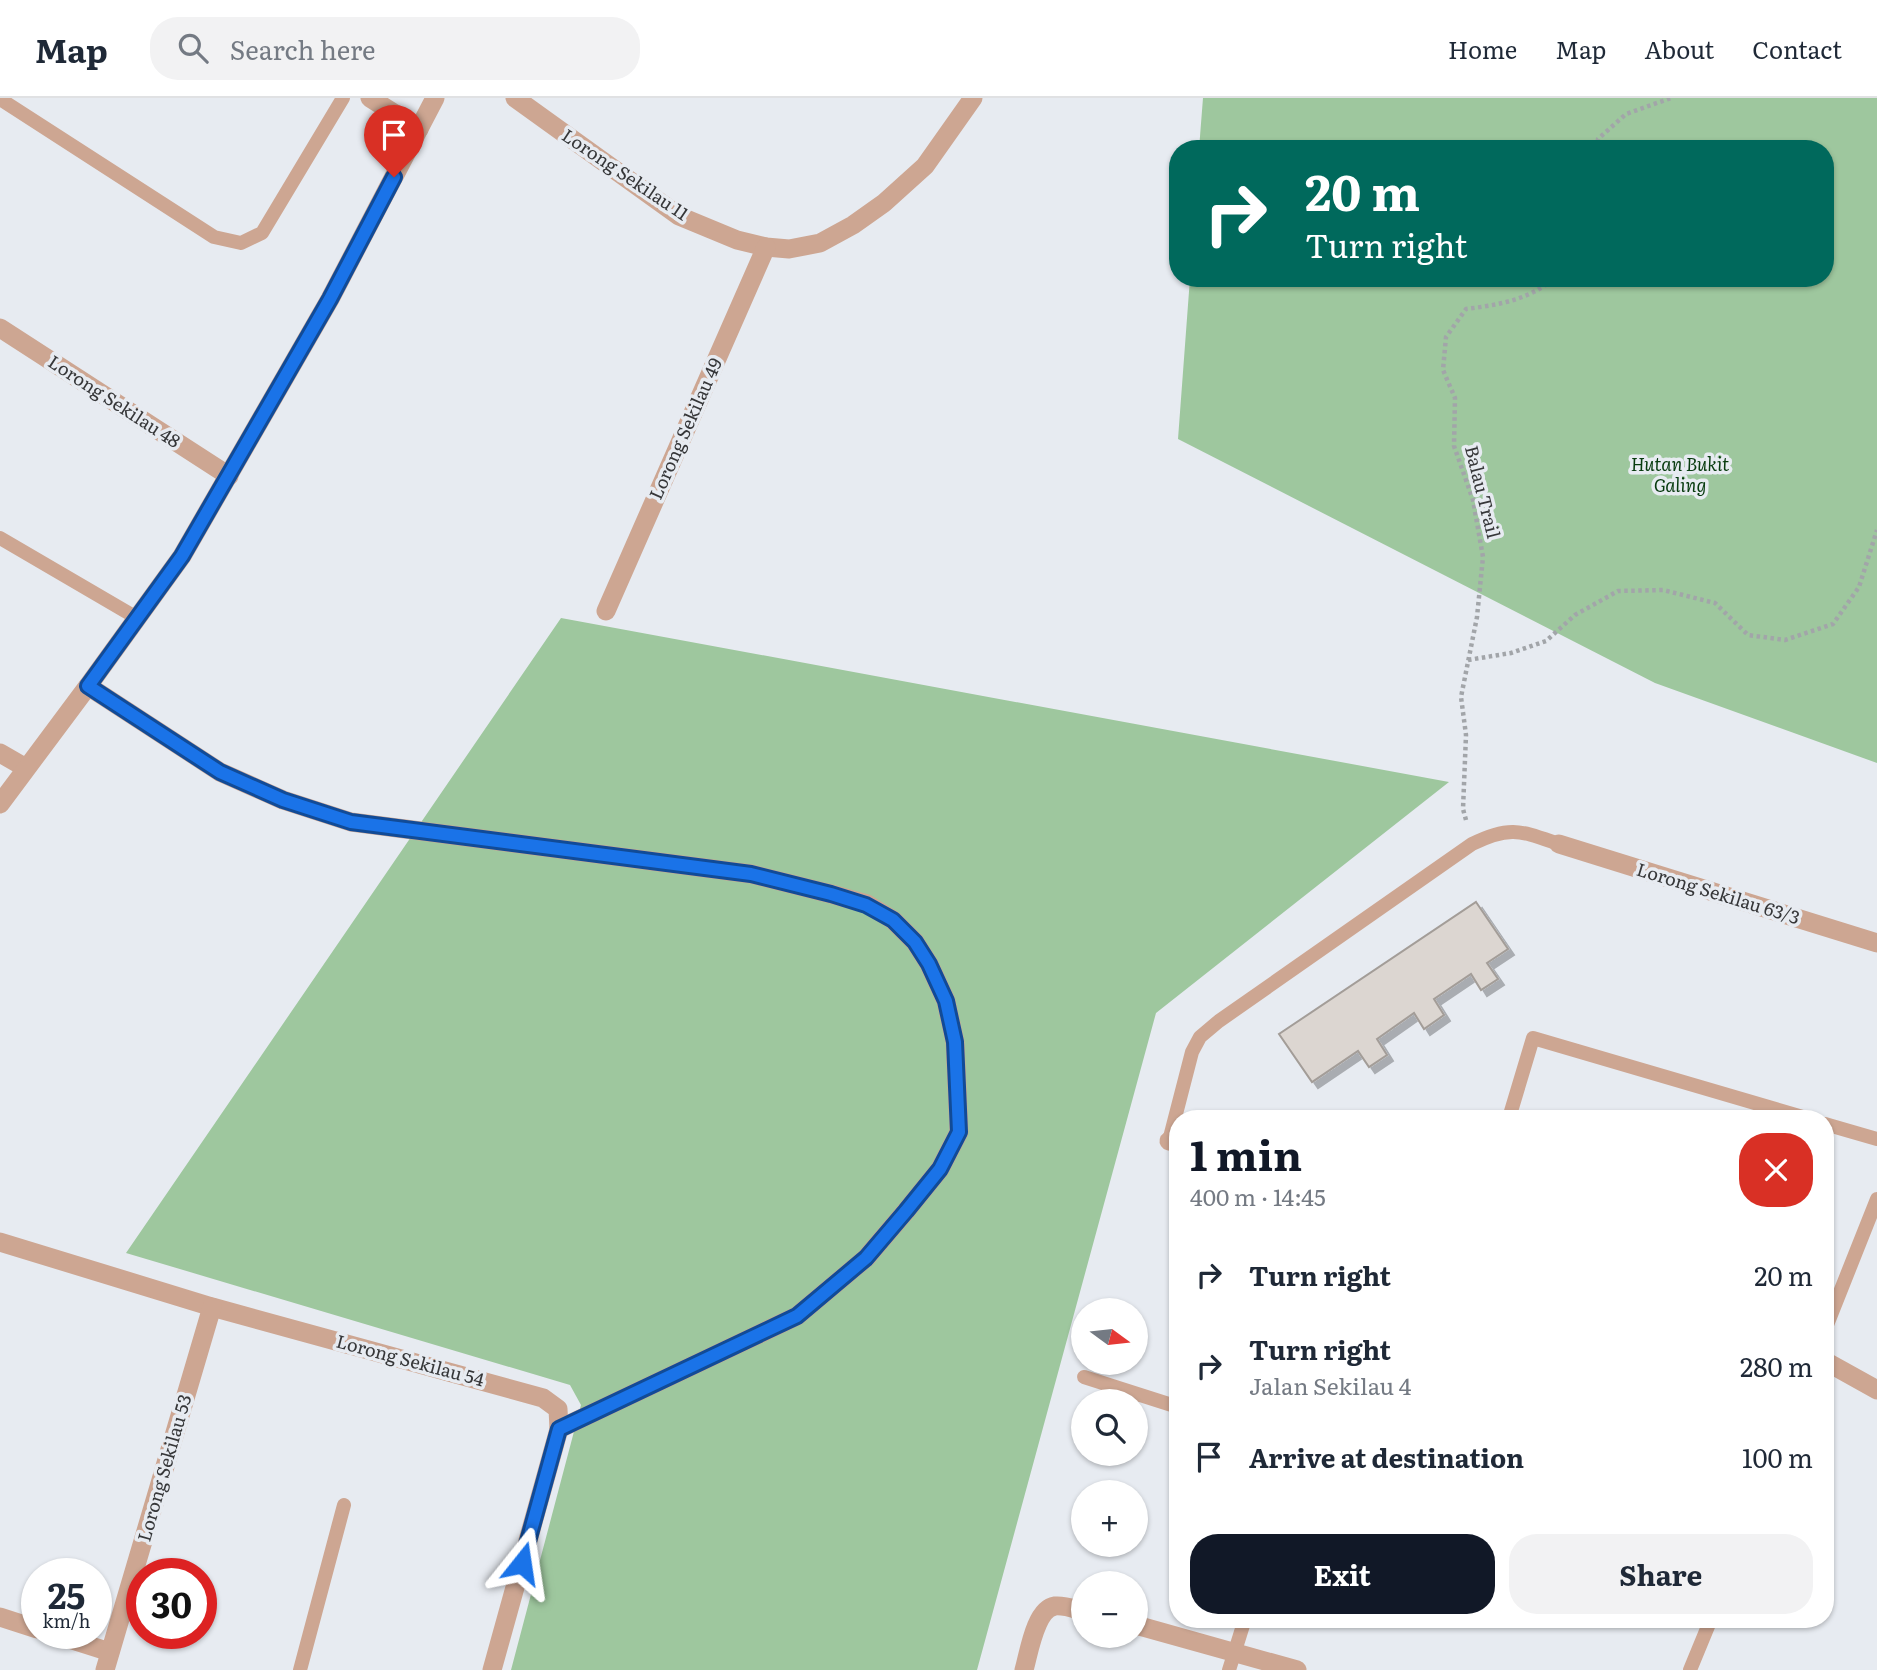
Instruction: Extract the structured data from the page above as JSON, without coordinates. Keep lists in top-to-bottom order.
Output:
{
  "streets": {
    "street": [
      "Lorong Sekilau 11",
      "Lorong Sekilau 48",
      "Lorong Sekilau 49",
      "Lorong Sekilau 63/3",
      "Lorong Sekilau 54",
      "Lorong Sekilau 53"
    ],
    "path": ["Balau Trail"]
  },
  "crossings": [
    ["Lorong Sekilau 11", "Lorong Sekilau 49"],
    ["Lorong Sekilau 54", "Lorong Sekilau 53"]
  ],
  "parks": ["Hutan Bukit Galing"],
  "north": "right",
  "page": {
    "header": "Map",
    "search": "Search here",
    "nav": [
      "Home",
      "Map",
      "About",
      "Contact"
    ],
    "turn": ["20 m", "Turn right"],
    "heading": ["1 min", "400 m · 14:45"],
    "list": [
      {
        "name": "Turn right",
        "value": "20 m"
      },
      {
        "name": "Turn right",
        "note": "Jalan Sekilau 4",
        "value": "280 m"
      },
      {
        "name": "Arrive at destination",
        "value": "100 m"
      }
    ],
    "map_buttons": ["+", "−"],
    "buttons": ["Exit", "Share"],
    "speed": "25 km/h",
    "limit": "30"
  }
}
